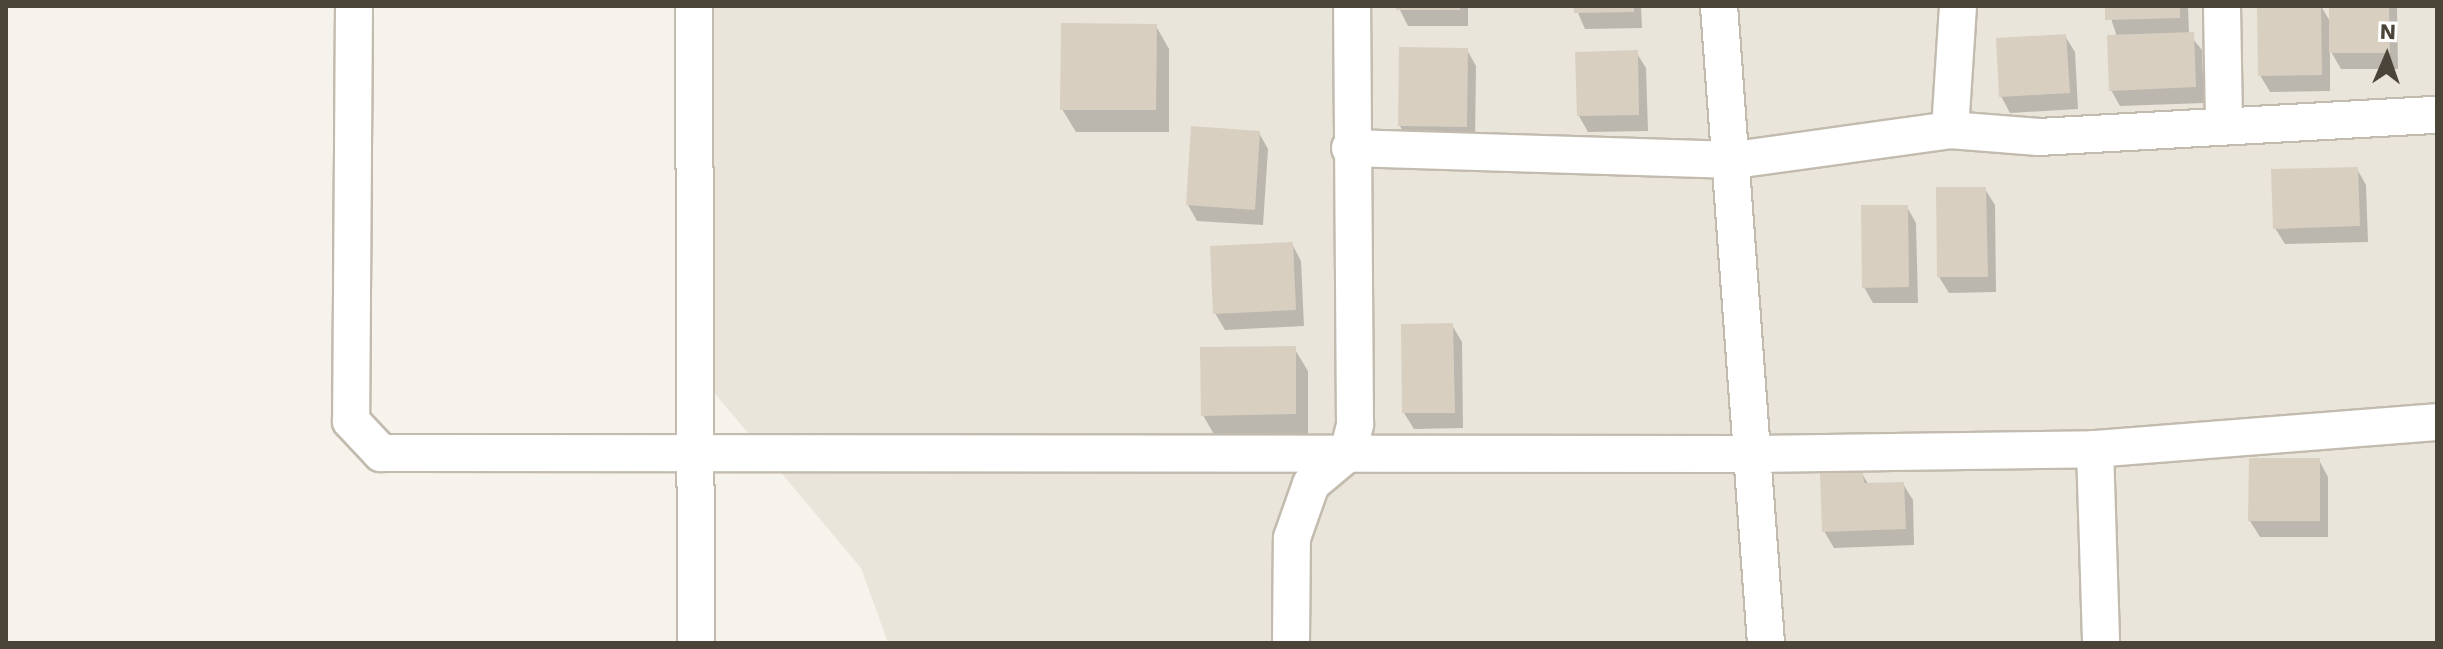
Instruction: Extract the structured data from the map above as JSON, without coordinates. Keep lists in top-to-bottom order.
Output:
{
  "north": "top"
}
